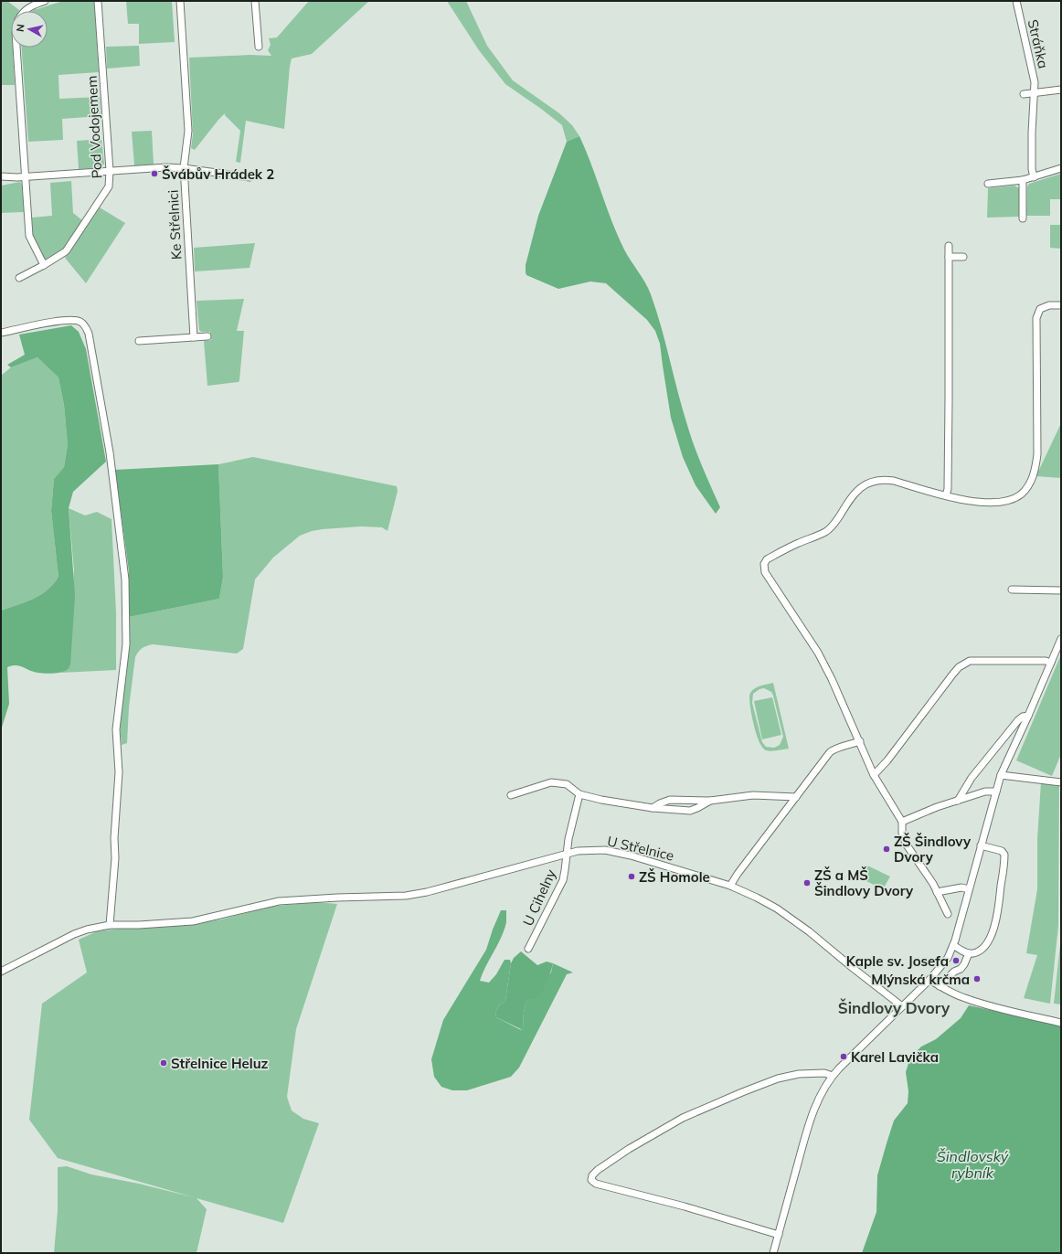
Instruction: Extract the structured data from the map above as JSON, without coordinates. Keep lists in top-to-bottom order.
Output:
{
  "streets": {
    "street": [
      "Stráňka",
      "Pod Vodojemem",
      "Ke Střelnici",
      "U Střelnice",
      "U Cihelny"
    ]
  },
  "crossings": [
    ["U Střelnice", "U Cihelny"]
  ],
  "districts": ["Šindlovy Dvory"],
  "water": ["Šindlovský rybník"],
  "places": [
    "Švábův Hrádek 2",
    "ZŠ Šindlovy Dvory",
    "ZŠ Homole",
    "ZŠ a MŠ Šindlovy Dvory",
    "Kaple sv. Josefa",
    "Mlýnská krčma",
    "Karel Lavička",
    "Střelnice Heluz"
  ],
  "north": "left"
}
